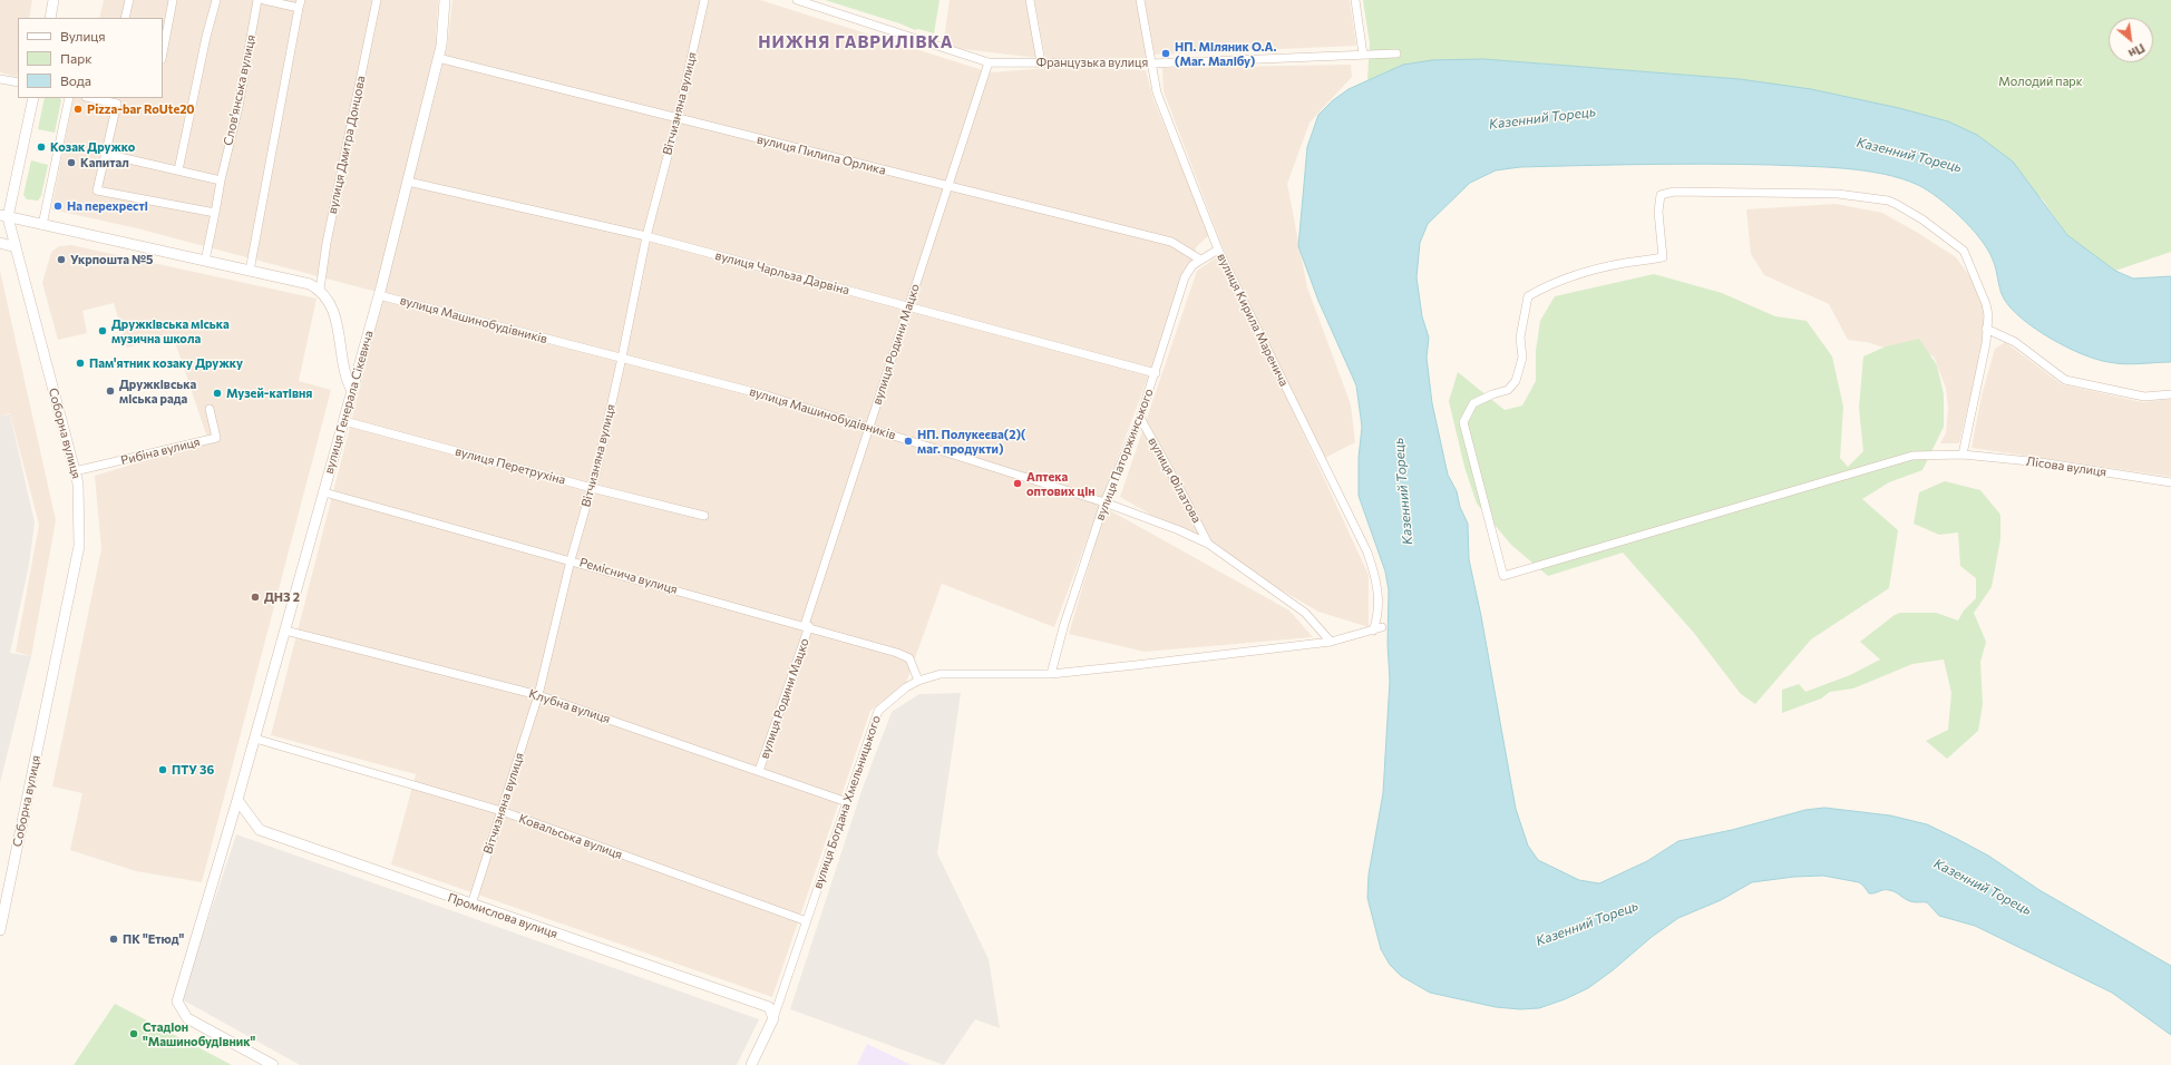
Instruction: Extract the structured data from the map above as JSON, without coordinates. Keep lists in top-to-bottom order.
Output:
{
  "streets": {
    "street": [
      "Французька вулиця",
      "Слов'янська вулиця",
      "Вітчизняна вулиця",
      "вулиця Дмитра Донцова",
      "вулиця Пилипа Орлика",
      "вулиця Чарльза Дарвіна",
      "вулиця Машинобудівників",
      "вулиця Кирила Маренича",
      "вулиця Родини Мацко",
      "вулиця Генерала Сікевича",
      "Соборна вулиця",
      "Рибіна вулиця",
      "вулиця Паторжинського",
      "вулиця Перетрухіна",
      "Лісова вулиця",
      "вулиця Філатова",
      "Реміснича вулиця",
      "Клубна вулиця",
      "вулиця Богдана Хмельницького",
      "Ковальська вулиця",
      "Промислова вулиця"
    ]
  },
  "crossings": [
    ["Французька вулиця", "вулиця Кирила Маренича"],
    ["Французька вулиця", "вулиця Родини Мацко"],
    ["Вітчизняна вулиця", "вулиця Пилипа Орлика"],
    ["Вітчизняна вулиця", "вулиця Чарльза Дарвіна"],
    ["Вітчизняна вулиця", "вулиця Машинобудівників"],
    ["Вітчизняна вулиця", "вулиця Перетрухіна"],
    ["Вітчизняна вулиця", "Реміснича вулиця"],
    ["Вітчизняна вулиця", "Клубна вулиця"],
    ["Вітчизняна вулиця", "Ковальська вулиця"],
    ["Вітчизняна вулиця", "Промислова вулиця"],
    ["вулиця Пилипа Орлика", "вулиця Родини Мацко"],
    ["вулиця Пилипа Орлика", "вулиця Генерала Сікевича"],
    ["вулиця Пилипа Орлика", "вулиця Паторжинського"],
    ["вулиця Чарльза Дарвіна", "вулиця Родини Мацко"],
    ["вулиця Чарльза Дарвіна", "вулиця Генерала Сікевича"],
    ["вулиця Чарльза Дарвіна", "вулиця Паторжинського"],
    ["вулиця Машинобудівників", "вулиця Родини Мацко"],
    ["вулиця Машинобудівників", "вулиця Генерала Сікевича"],
    ["вулиця Машинобудівників", "вулиця Паторжинського"],
    ["вулиця Машинобудівників", "вулиця Філатова"],
    ["вулиця Машинобудівників", "вулиця Богдана Хмельницького"],
    ["вулиця Кирила Маренича", "вулиця Паторжинського"],
    ["вулиця Кирила Маренича", "вулиця Богдана Хмельницького"],
    ["вулиця Родини Мацко", "Реміснича вулиця"],
    ["вулиця Родини Мацко", "Клубна вулиця"],
    ["вулиця Генерала Сікевича", "вулиця Перетрухіна"],
    ["вулиця Генерала Сікевича", "Реміснича вулиця"],
    ["вулиця Генерала Сікевича", "Клубна вулиця"],
    ["вулиця Генерала Сікевича", "Ковальська вулиця"],
    ["вулиця Генерала Сікевича", "Промислова вулиця"],
    ["Соборна вулиця", "Рибіна вулиця"],
    ["вулиця Паторжинського", "вулиця Філатова"],
    ["вулиця Паторжинського", "вулиця Богдана Хмельницького"],
    ["Реміснича вулиця", "вулиця Богдана Хмельницького"],
    ["Клубна вулиця", "вулиця Богдана Хмельницького"],
    ["вулиця Богдана Хмельницького", "Ковальська вулиця"],
    ["вулиця Богдана Хмельницького", "Промислова вулиця"]
  ],
  "districts": ["НИЖНЯ ГАВРИЛІВКА"],
  "water": ["Казенний Торець"],
  "parks": ["Молодий парк"],
  "places": [
    "НП. Міляник О.А. (Маг. Малібу)",
    "Pizza-bar RoUte20",
    "Козак Дружко",
    "Капитал",
    "На перехресті",
    "Укрпошта №5",
    "Дружківська міська музична школа",
    "Пам'ятник козаку Дружку",
    "Дружківська міська рада",
    "Музей-катівня",
    "НП. Полукеєва(2)( маг. продукти)",
    "Аптека оптових цін",
    "ДНЗ 2",
    "ПТУ 36",
    "ПК \"Етюд\"",
    "Стадіон \"Машинобудівник\""
  ],
  "legend": ["Вулиця", "Парк", "Вода"],
  "north": "bottom right"
}
